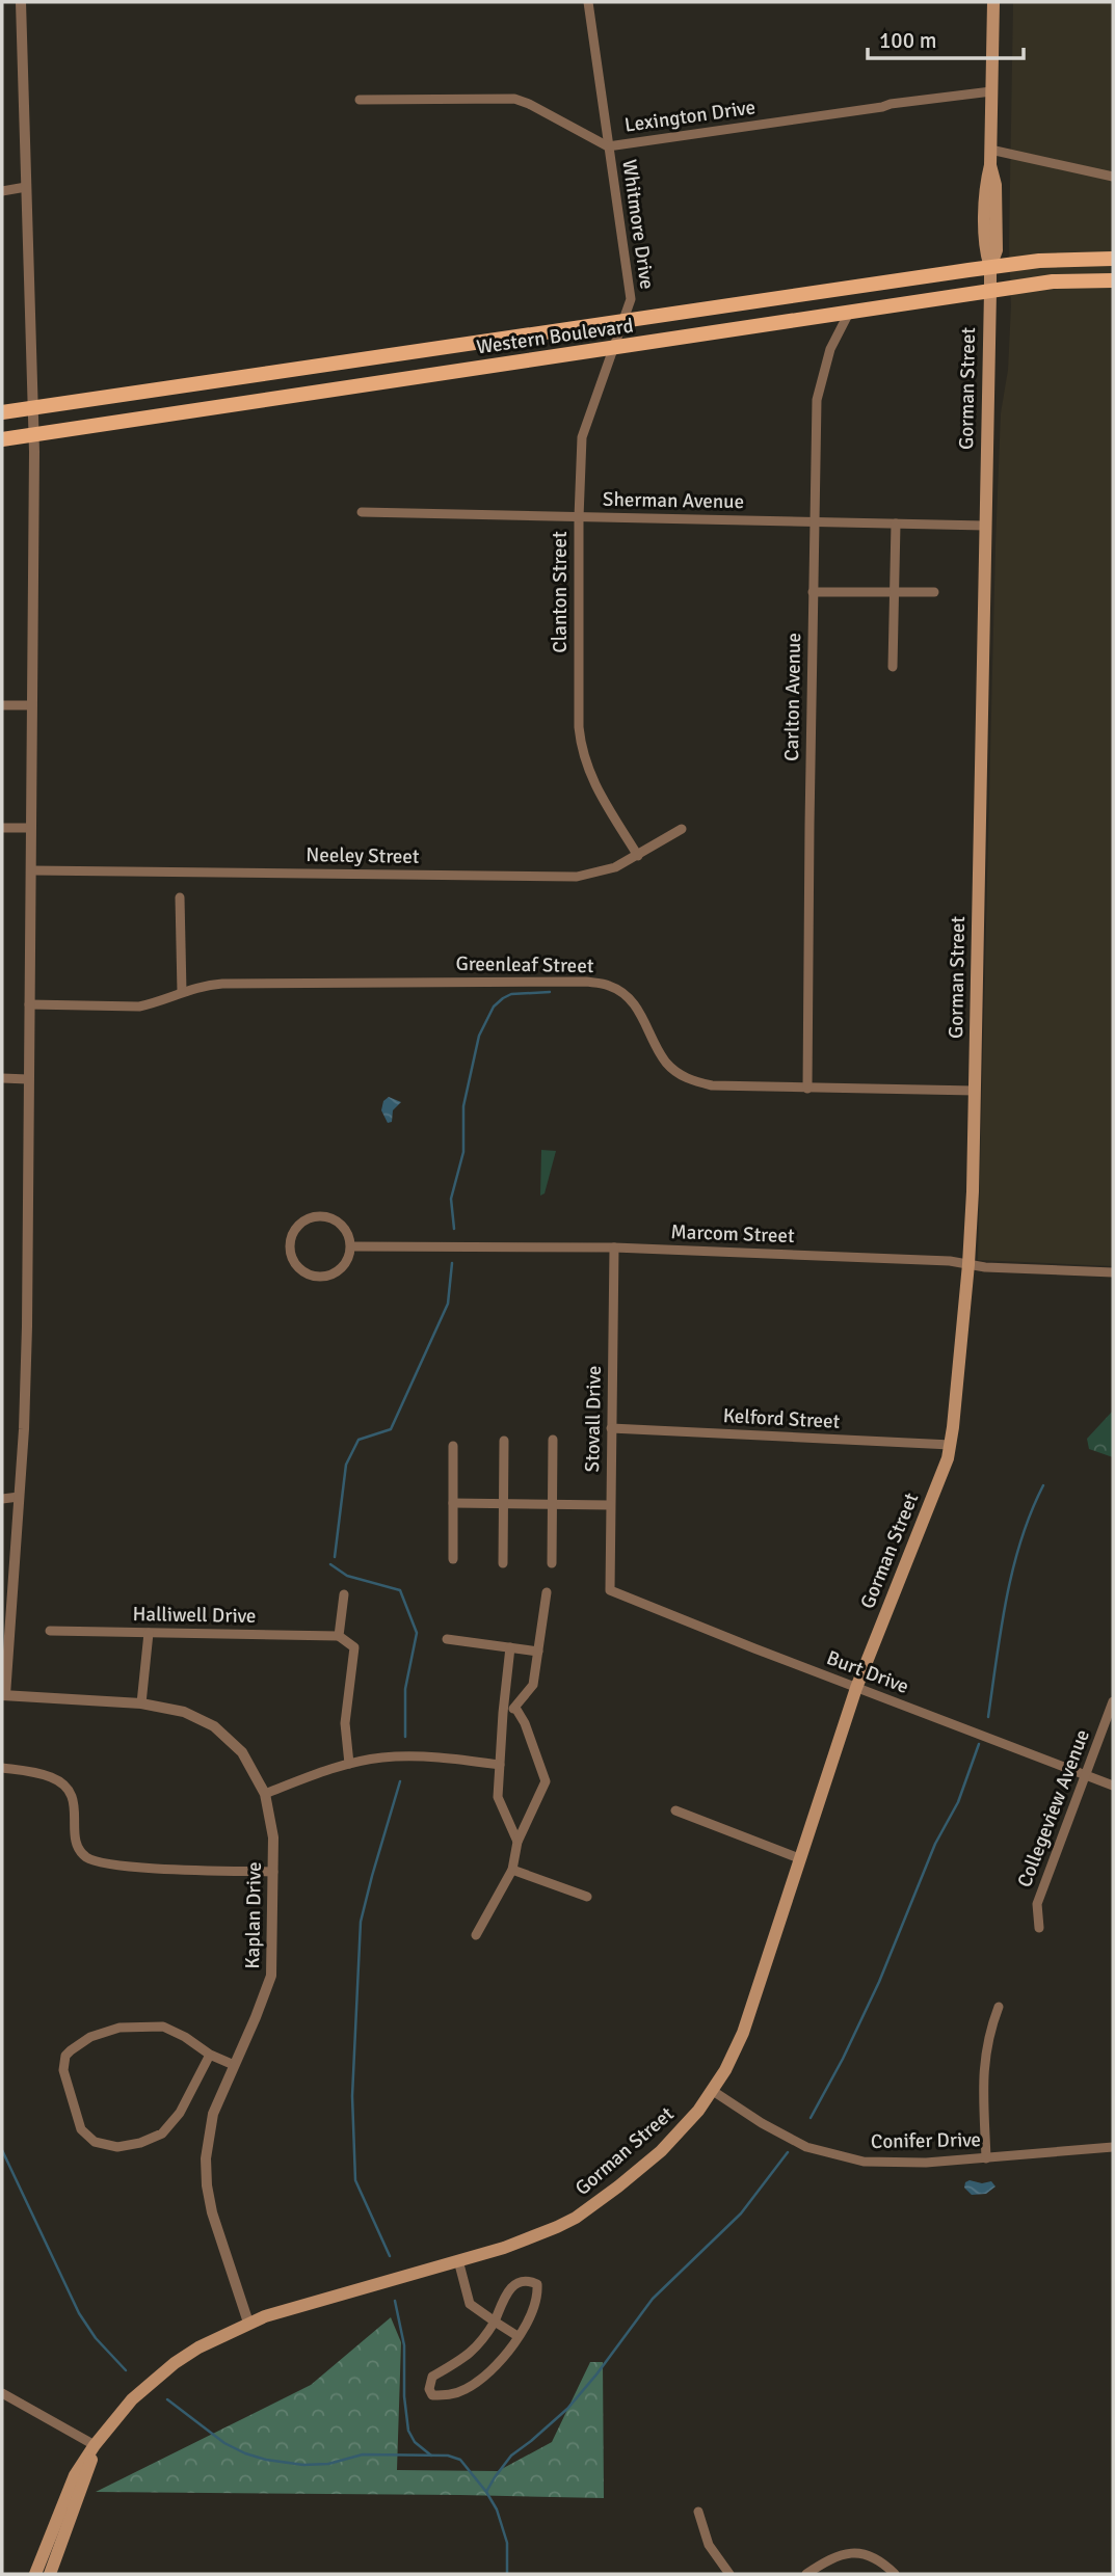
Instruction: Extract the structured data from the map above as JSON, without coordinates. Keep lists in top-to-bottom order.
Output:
{
  "streets": {
    "main road": ["Western Boulevard", "Gorman Street"],
    "street": [
      "Lexington Drive",
      "Whitmore Drive",
      "Sherman Avenue",
      "Clanton Street",
      "Carlton Avenue",
      "Neeley Street",
      "Greenleaf Street",
      "Marcom Street",
      "Stovall Drive",
      "Kelford Street",
      "Halliwell Drive",
      "Burt Drive",
      "Collegeview Avenue",
      "Kaplan Drive",
      "Conifer Drive"
    ]
  },
  "crossings": [
    ["Lexington Drive", "Whitmore Drive"],
    ["Lexington Drive", "Gorman Street"],
    ["Whitmore Drive", "Western Boulevard"],
    ["Whitmore Drive", "Clanton Street"],
    ["Western Boulevard", "Gorman Street"],
    ["Western Boulevard", "Clanton Street"],
    ["Western Boulevard", "Carlton Avenue"],
    ["Gorman Street", "Sherman Avenue"],
    ["Gorman Street", "Greenleaf Street"],
    ["Gorman Street", "Marcom Street"],
    ["Gorman Street", "Kelford Street"],
    ["Gorman Street", "Burt Drive"],
    ["Gorman Street", "Kaplan Drive"],
    ["Gorman Street", "Conifer Drive"],
    ["Sherman Avenue", "Clanton Street"],
    ["Sherman Avenue", "Carlton Avenue"],
    ["Clanton Street", "Neeley Street"],
    ["Carlton Avenue", "Greenleaf Street"],
    ["Marcom Street", "Stovall Drive"],
    ["Stovall Drive", "Kelford Street"],
    ["Stovall Drive", "Burt Drive"],
    ["Burt Drive", "Collegeview Avenue"]
  ],
  "scale_bar": "100 m"
}
